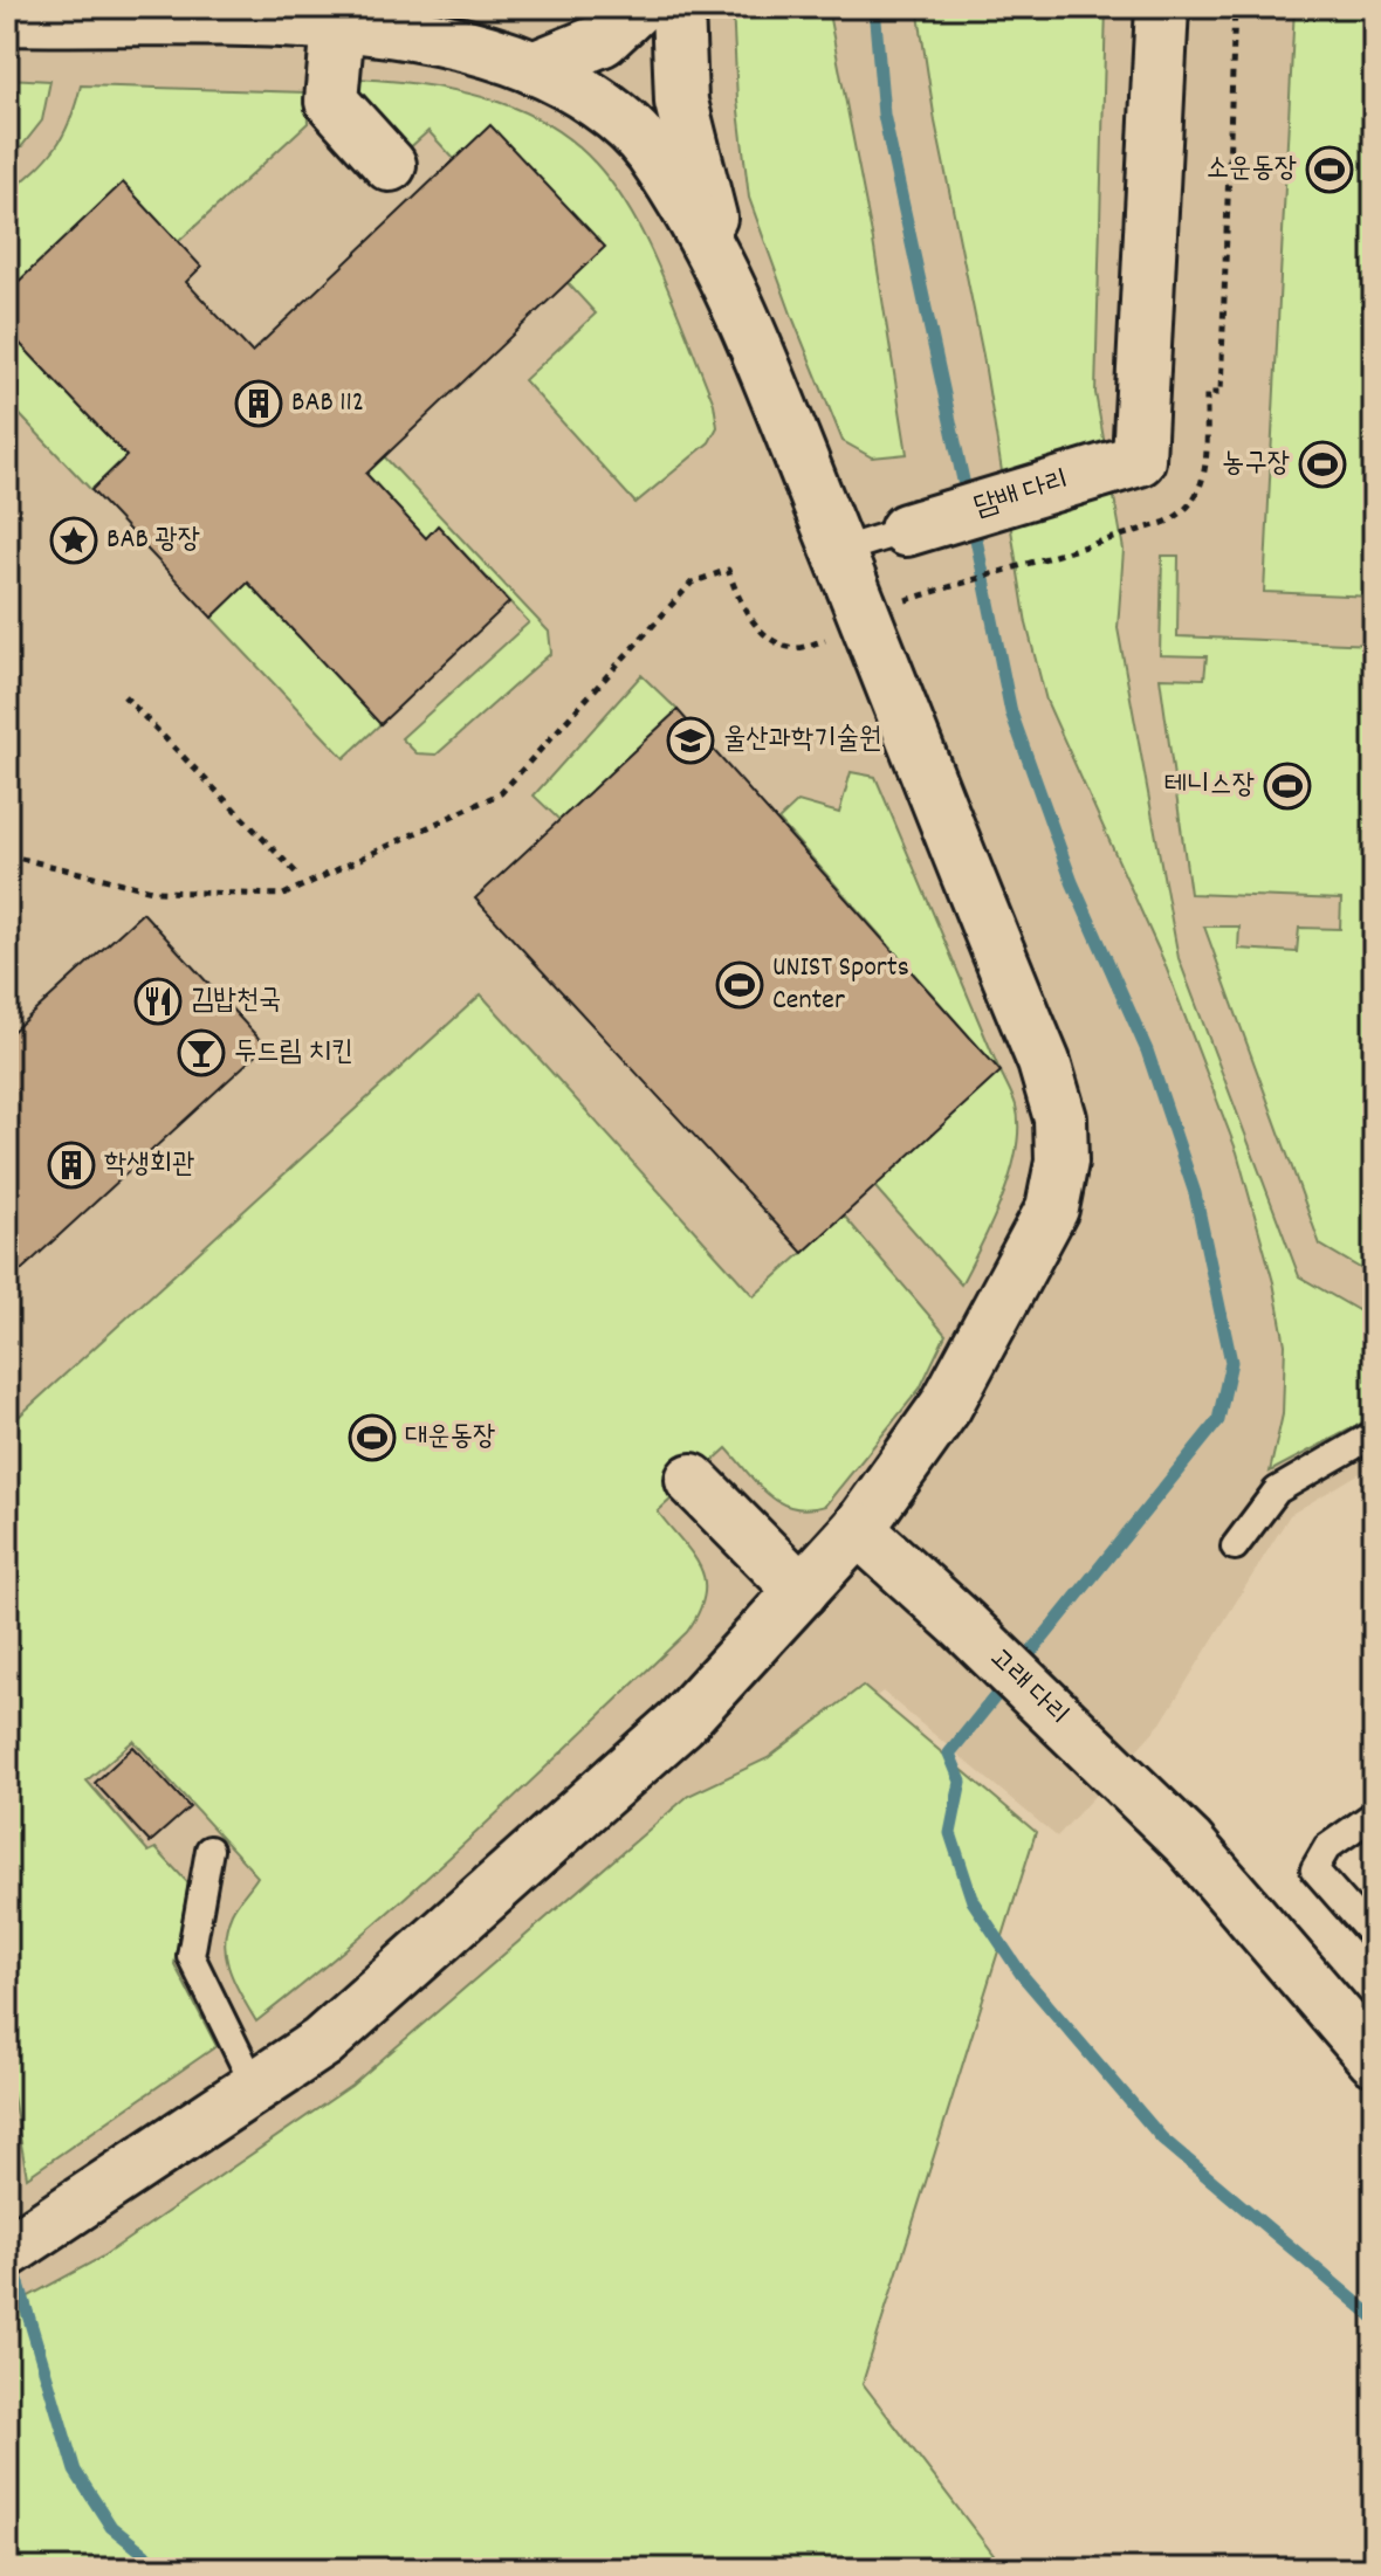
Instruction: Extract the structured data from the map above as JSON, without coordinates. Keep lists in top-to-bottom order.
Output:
{
  "streets": {
    "street": ["담배 다리", "고래 다리"]
  },
  "places": {
    "sports": [
      "소운동장",
      "농구장",
      "테니스장",
      "UNIST Sports Center",
      "대운동장"
    ],
    "building": ["BAB 112", "학생회관"],
    "place": ["BAB 광장"],
    "school or university": ["울산과학기술원"],
    "restaurant": ["김밥천국"],
    "bar": ["두드림 치킨"]
  }
}
